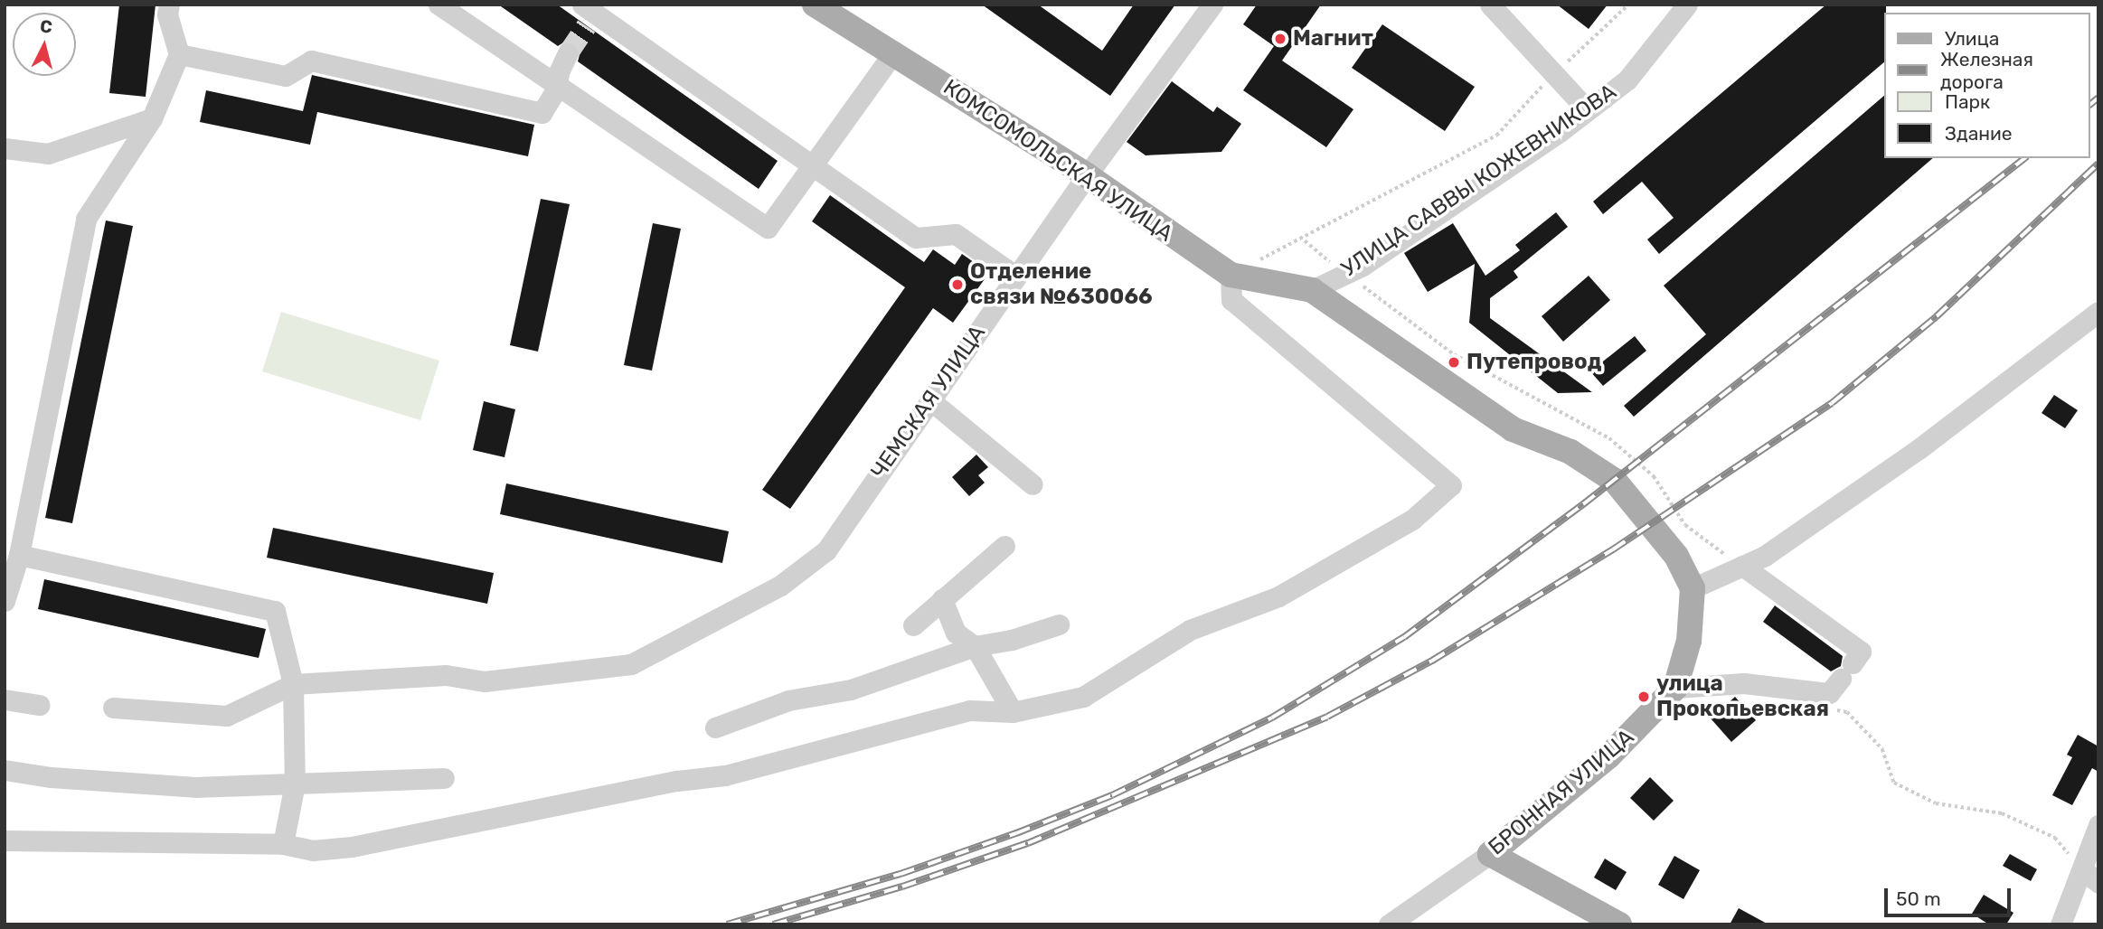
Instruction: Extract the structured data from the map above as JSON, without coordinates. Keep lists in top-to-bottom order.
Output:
{
  "streets": {
    "main road": ["КОМСОМОЛЬСКАЯ УЛИЦА", "БРОННАЯ УЛИЦА"],
    "street": ["УЛИЦА САВВЫ КОЖЕВНИКОВА", "ЧЕМСКАЯ УЛИЦА"]
  },
  "crossings": [
    ["КОМСОМОЛЬСКАЯ УЛИЦА", "УЛИЦА САВВЫ КОЖЕВНИКОВА"],
    ["КОМСОМОЛЬСКАЯ УЛИЦА", "ЧЕМСКАЯ УЛИЦА"],
    ["КОМСОМОЛЬСКАЯ УЛИЦА", "БРОННАЯ УЛИЦА"],
    ["УЛИЦА САВВЫ КОЖЕВНИКОВА", "БРОННАЯ УЛИЦА"]
  ],
  "places": [
    "Магнит",
    "Отделение связи №630066",
    "Путепровод",
    "улица Прокопьевская"
  ],
  "legend": [
    "Улица",
    "Железная дорога",
    "Парк",
    "Здание"
  ],
  "scale_bar": "50 m",
  "north": "top"
}
